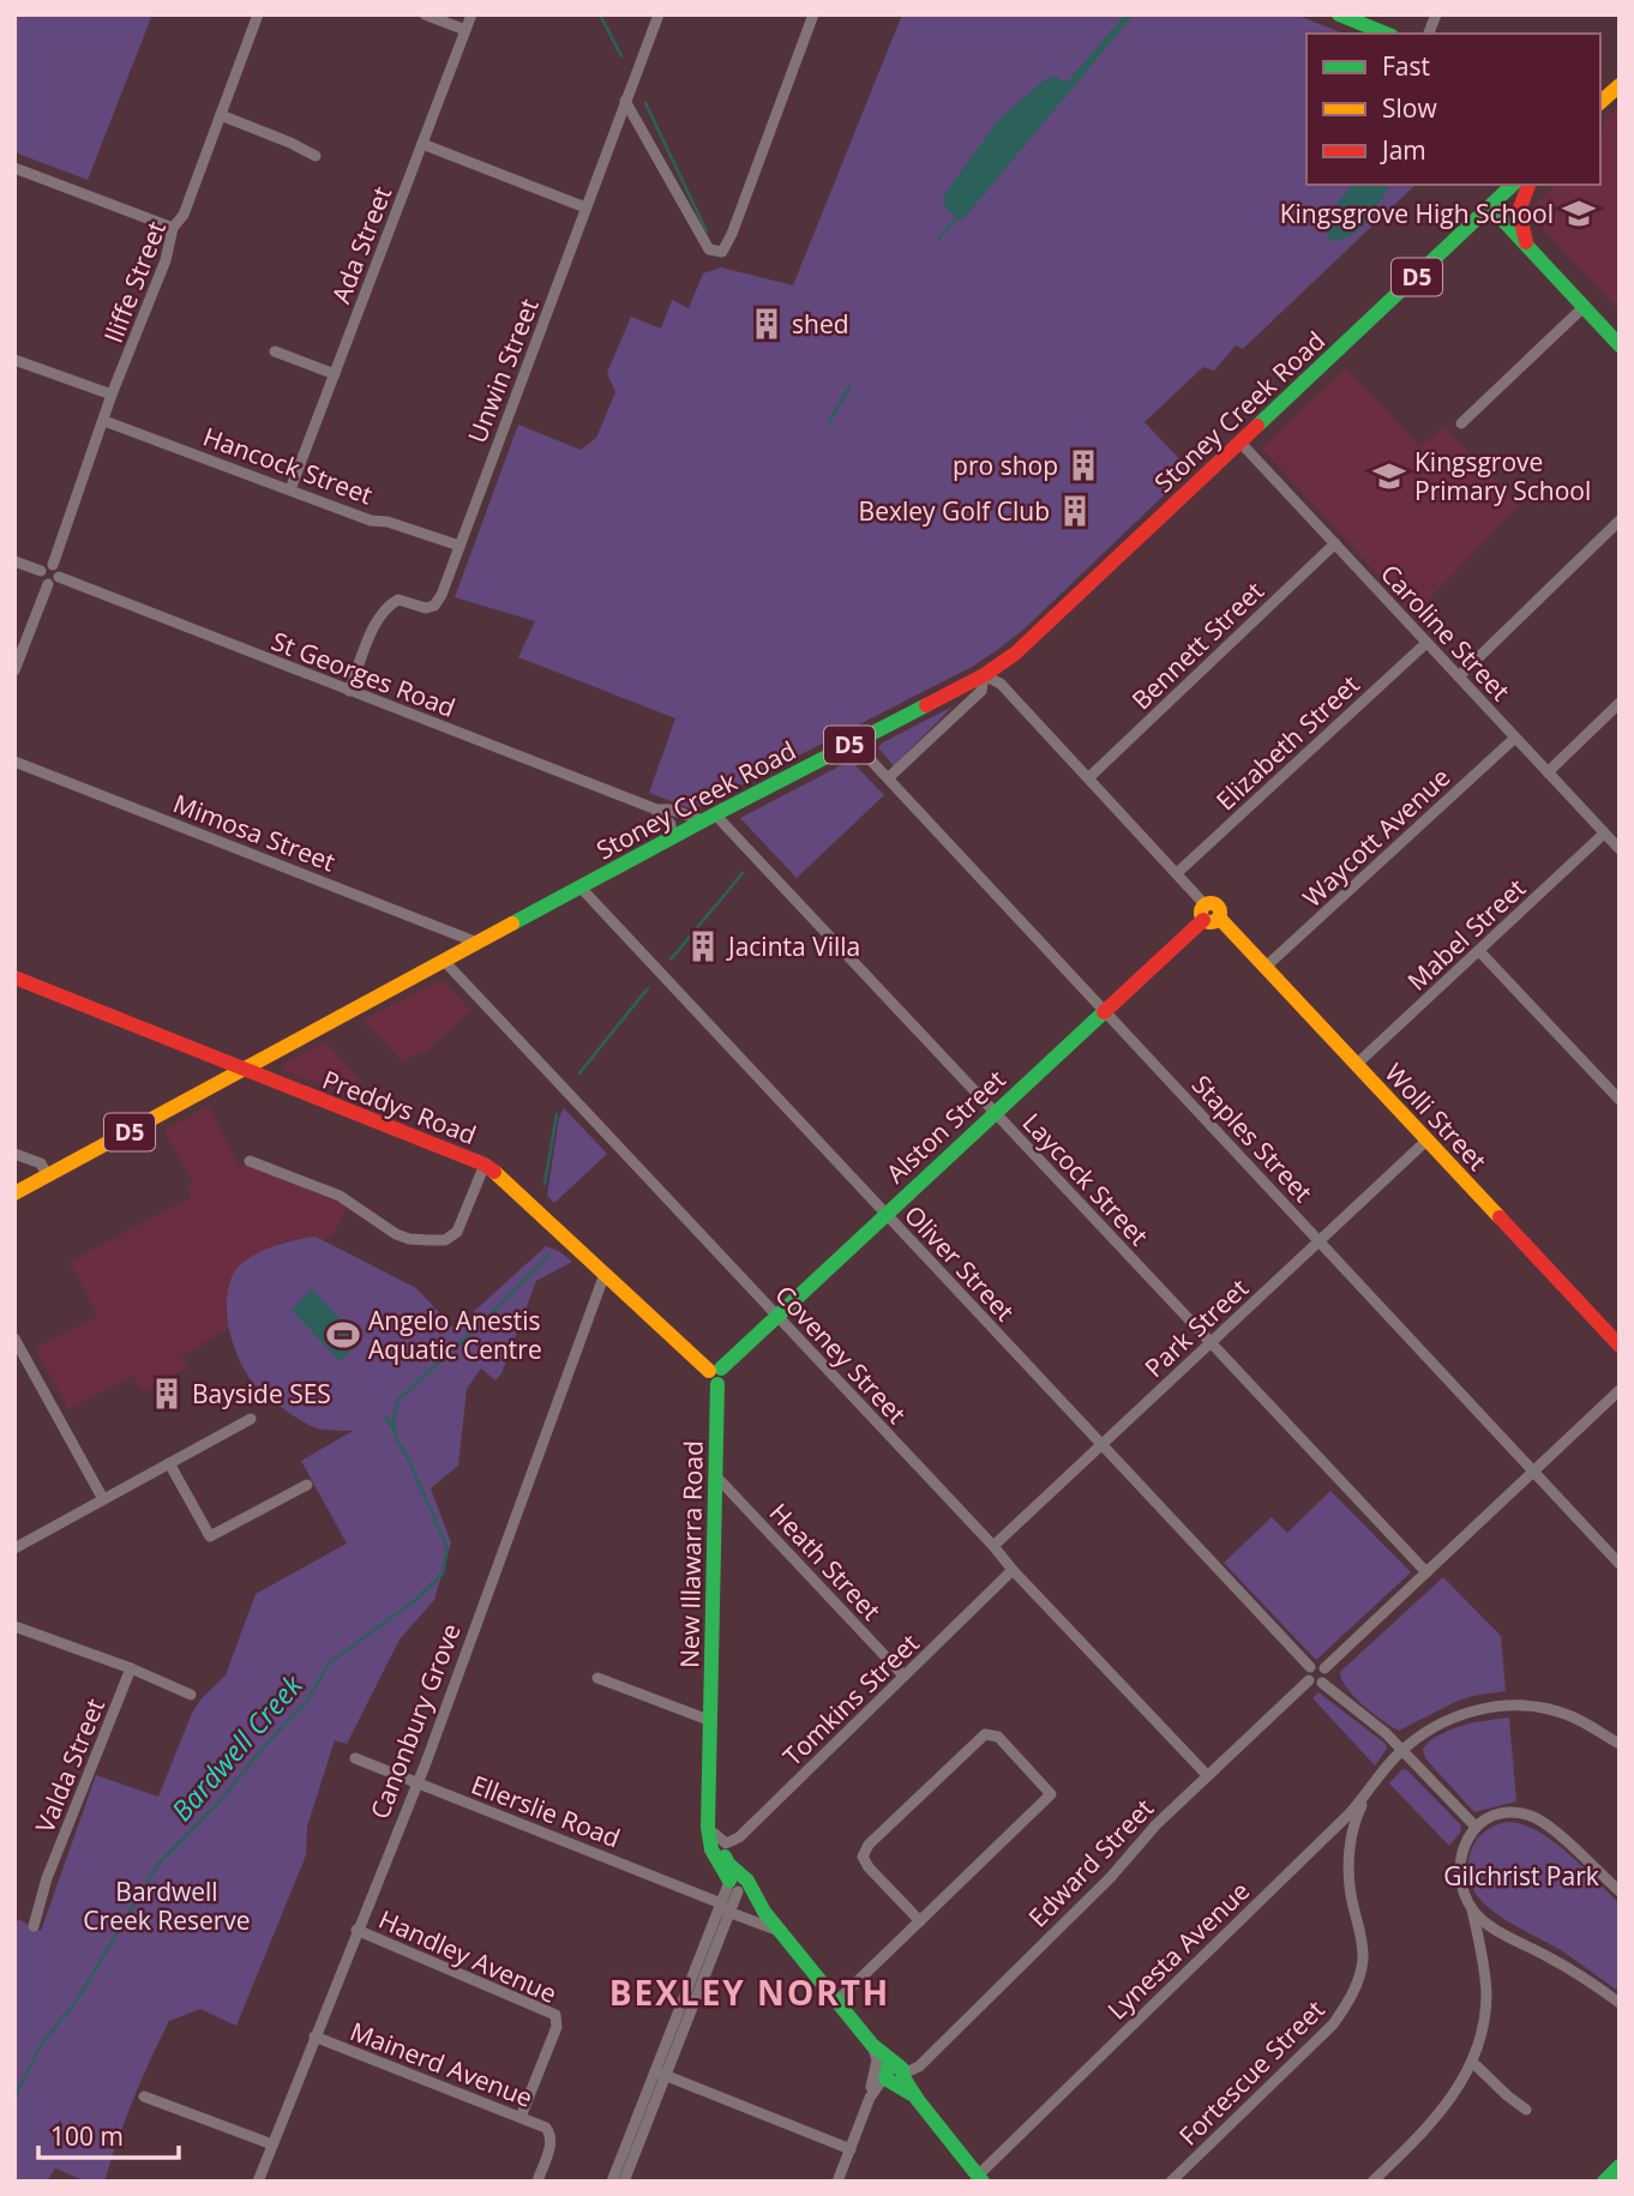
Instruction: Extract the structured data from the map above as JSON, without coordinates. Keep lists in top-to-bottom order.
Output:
{
  "streets": {
    "main road": [
      "D5",
      "Stoney Creek Road",
      "Preddys Road",
      "Wolli Street",
      "Alston Street",
      "New Illawarra Road"
    ],
    "street": [
      "Ada Street",
      "Iliffe Street",
      "Unwin Street",
      "Hancock Street",
      "Caroline Street",
      "Bennett Street",
      "St Georges Road",
      "Elizabeth Street",
      "Mimosa Street",
      "Waycott Avenue",
      "Mabel Street",
      "Staples Street",
      "Laycock Street",
      "Oliver Street",
      "Park Street",
      "Coveney Street",
      "Heath Street",
      "Tomkins Street",
      "Canonbury Grove",
      "Valda Street",
      "Ellerslie Road",
      "Edward Street",
      "Lynesta Avenue",
      "Handley Avenue",
      "Mainerd Avenue",
      "Fortescue Street"
    ]
  },
  "crossings": [
    ["Ada Street", "Hancock Street"],
    ["Iliffe Street", "Hancock Street"],
    ["Iliffe Street", "St Georges Road"],
    ["Unwin Street", "Hancock Street"],
    ["Unwin Street", "St Georges Road"],
    ["Stoney Creek Road", "Caroline Street"],
    ["Stoney Creek Road", "St Georges Road"],
    ["Stoney Creek Road", "Mimosa Street"],
    ["Stoney Creek Road", "Preddys Road"],
    ["Stoney Creek Road", "Wolli Street"],
    ["Stoney Creek Road", "Staples Street"],
    ["Stoney Creek Road", "Laycock Street"],
    ["Stoney Creek Road", "Oliver Street"],
    ["Stoney Creek Road", "Coveney Street"],
    ["Caroline Street", "Bennett Street"],
    ["Caroline Street", "Elizabeth Street"],
    ["Caroline Street", "Waycott Avenue"],
    ["Caroline Street", "Mabel Street"],
    ["Bennett Street", "Wolli Street"],
    ["St Georges Road", "Laycock Street"],
    ["Elizabeth Street", "Wolli Street"],
    ["Waycott Avenue", "Wolli Street"],
    ["Mabel Street", "Wolli Street"],
    ["Preddys Road", "Alston Street"],
    ["Preddys Road", "New Illawarra Road"],
    ["Preddys Road", "Canonbury Grove"],
    ["Wolli Street", "Alston Street"],
    ["Wolli Street", "Park Street"],
    ["Alston Street", "Staples Street"],
    ["Alston Street", "Laycock Street"],
    ["Alston Street", "Oliver Street"],
    ["Alston Street", "Coveney Street"],
    ["Alston Street", "New Illawarra Road"],
    ["Staples Street", "Park Street"],
    ["Laycock Street", "Park Street"],
    ["Oliver Street", "Park Street"],
    ["Oliver Street", "Edward Street"],
    ["Park Street", "Coveney Street"],
    ["Coveney Street", "Tomkins Street"],
    ["Coveney Street", "Edward Street"],
    ["New Illawarra Road", "Heath Street"],
    ["New Illawarra Road", "Tomkins Street"],
    ["New Illawarra Road", "Ellerslie Road"],
    ["New Illawarra Road", "Edward Street"],
    ["New Illawarra Road", "Lynesta Avenue"],
    ["Heath Street", "Tomkins Street"],
    ["Canonbury Grove", "Ellerslie Road"],
    ["Canonbury Grove", "Handley Avenue"],
    ["Canonbury Grove", "Mainerd Avenue"],
    ["Lynesta Avenue", "Fortescue Street"],
    ["Handley Avenue", "Mainerd Avenue"]
  ],
  "districts": ["BEXLEY NORTH"],
  "water": ["Bardwell Creek"],
  "parks": ["Gilchrist Park", "Bardwell Creek Reserve"],
  "places": {
    "school or university": ["Kingsgrove High School", "Kingsgrove Primary School"],
    "building": [
      "shed",
      "pro shop",
      "Bexley Golf Club",
      "Jacinta Villa",
      "Bayside SES"
    ],
    "sports": ["Angelo Anestis Aquatic Centre"]
  },
  "legend": ["Fast", "Slow", "Jam"],
  "scale_bar": "100 m"
}
